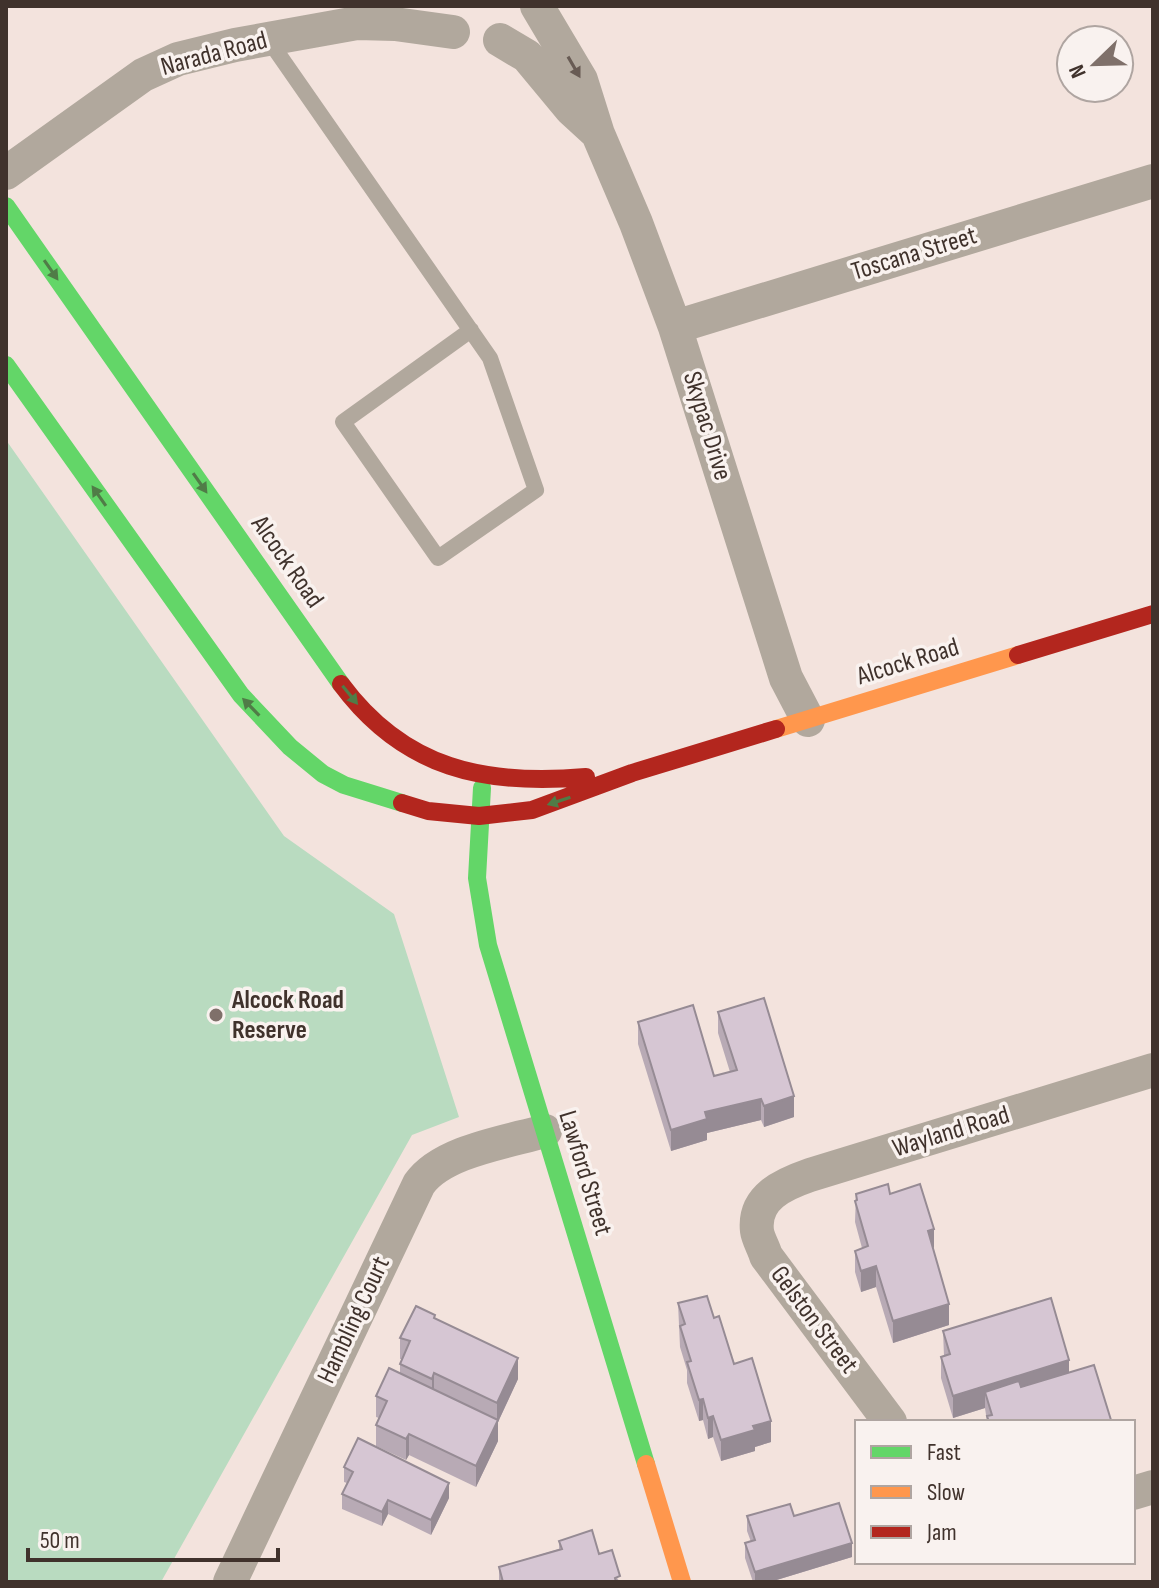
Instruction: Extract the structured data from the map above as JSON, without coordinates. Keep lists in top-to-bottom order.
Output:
{
  "streets": {
    "street": [
      "Narada Road",
      "Toscana Street",
      "Skypac Drive",
      "Alcock Road",
      "Wayland Road",
      "Lawford Street",
      "Hambling Court",
      "Gelston Street"
    ]
  },
  "crossings": [
    ["Narada Road", "Skypac Drive"],
    ["Toscana Street", "Skypac Drive"],
    ["Skypac Drive", "Alcock Road"],
    ["Alcock Road", "Lawford Street"],
    ["Wayland Road", "Gelston Street"],
    ["Lawford Street", "Hambling Court"]
  ],
  "places": ["Alcock Road Reserve"],
  "legend": ["Fast", "Slow", "Jam"],
  "scale_bar": "50 m",
  "north": "bottom left"
}
